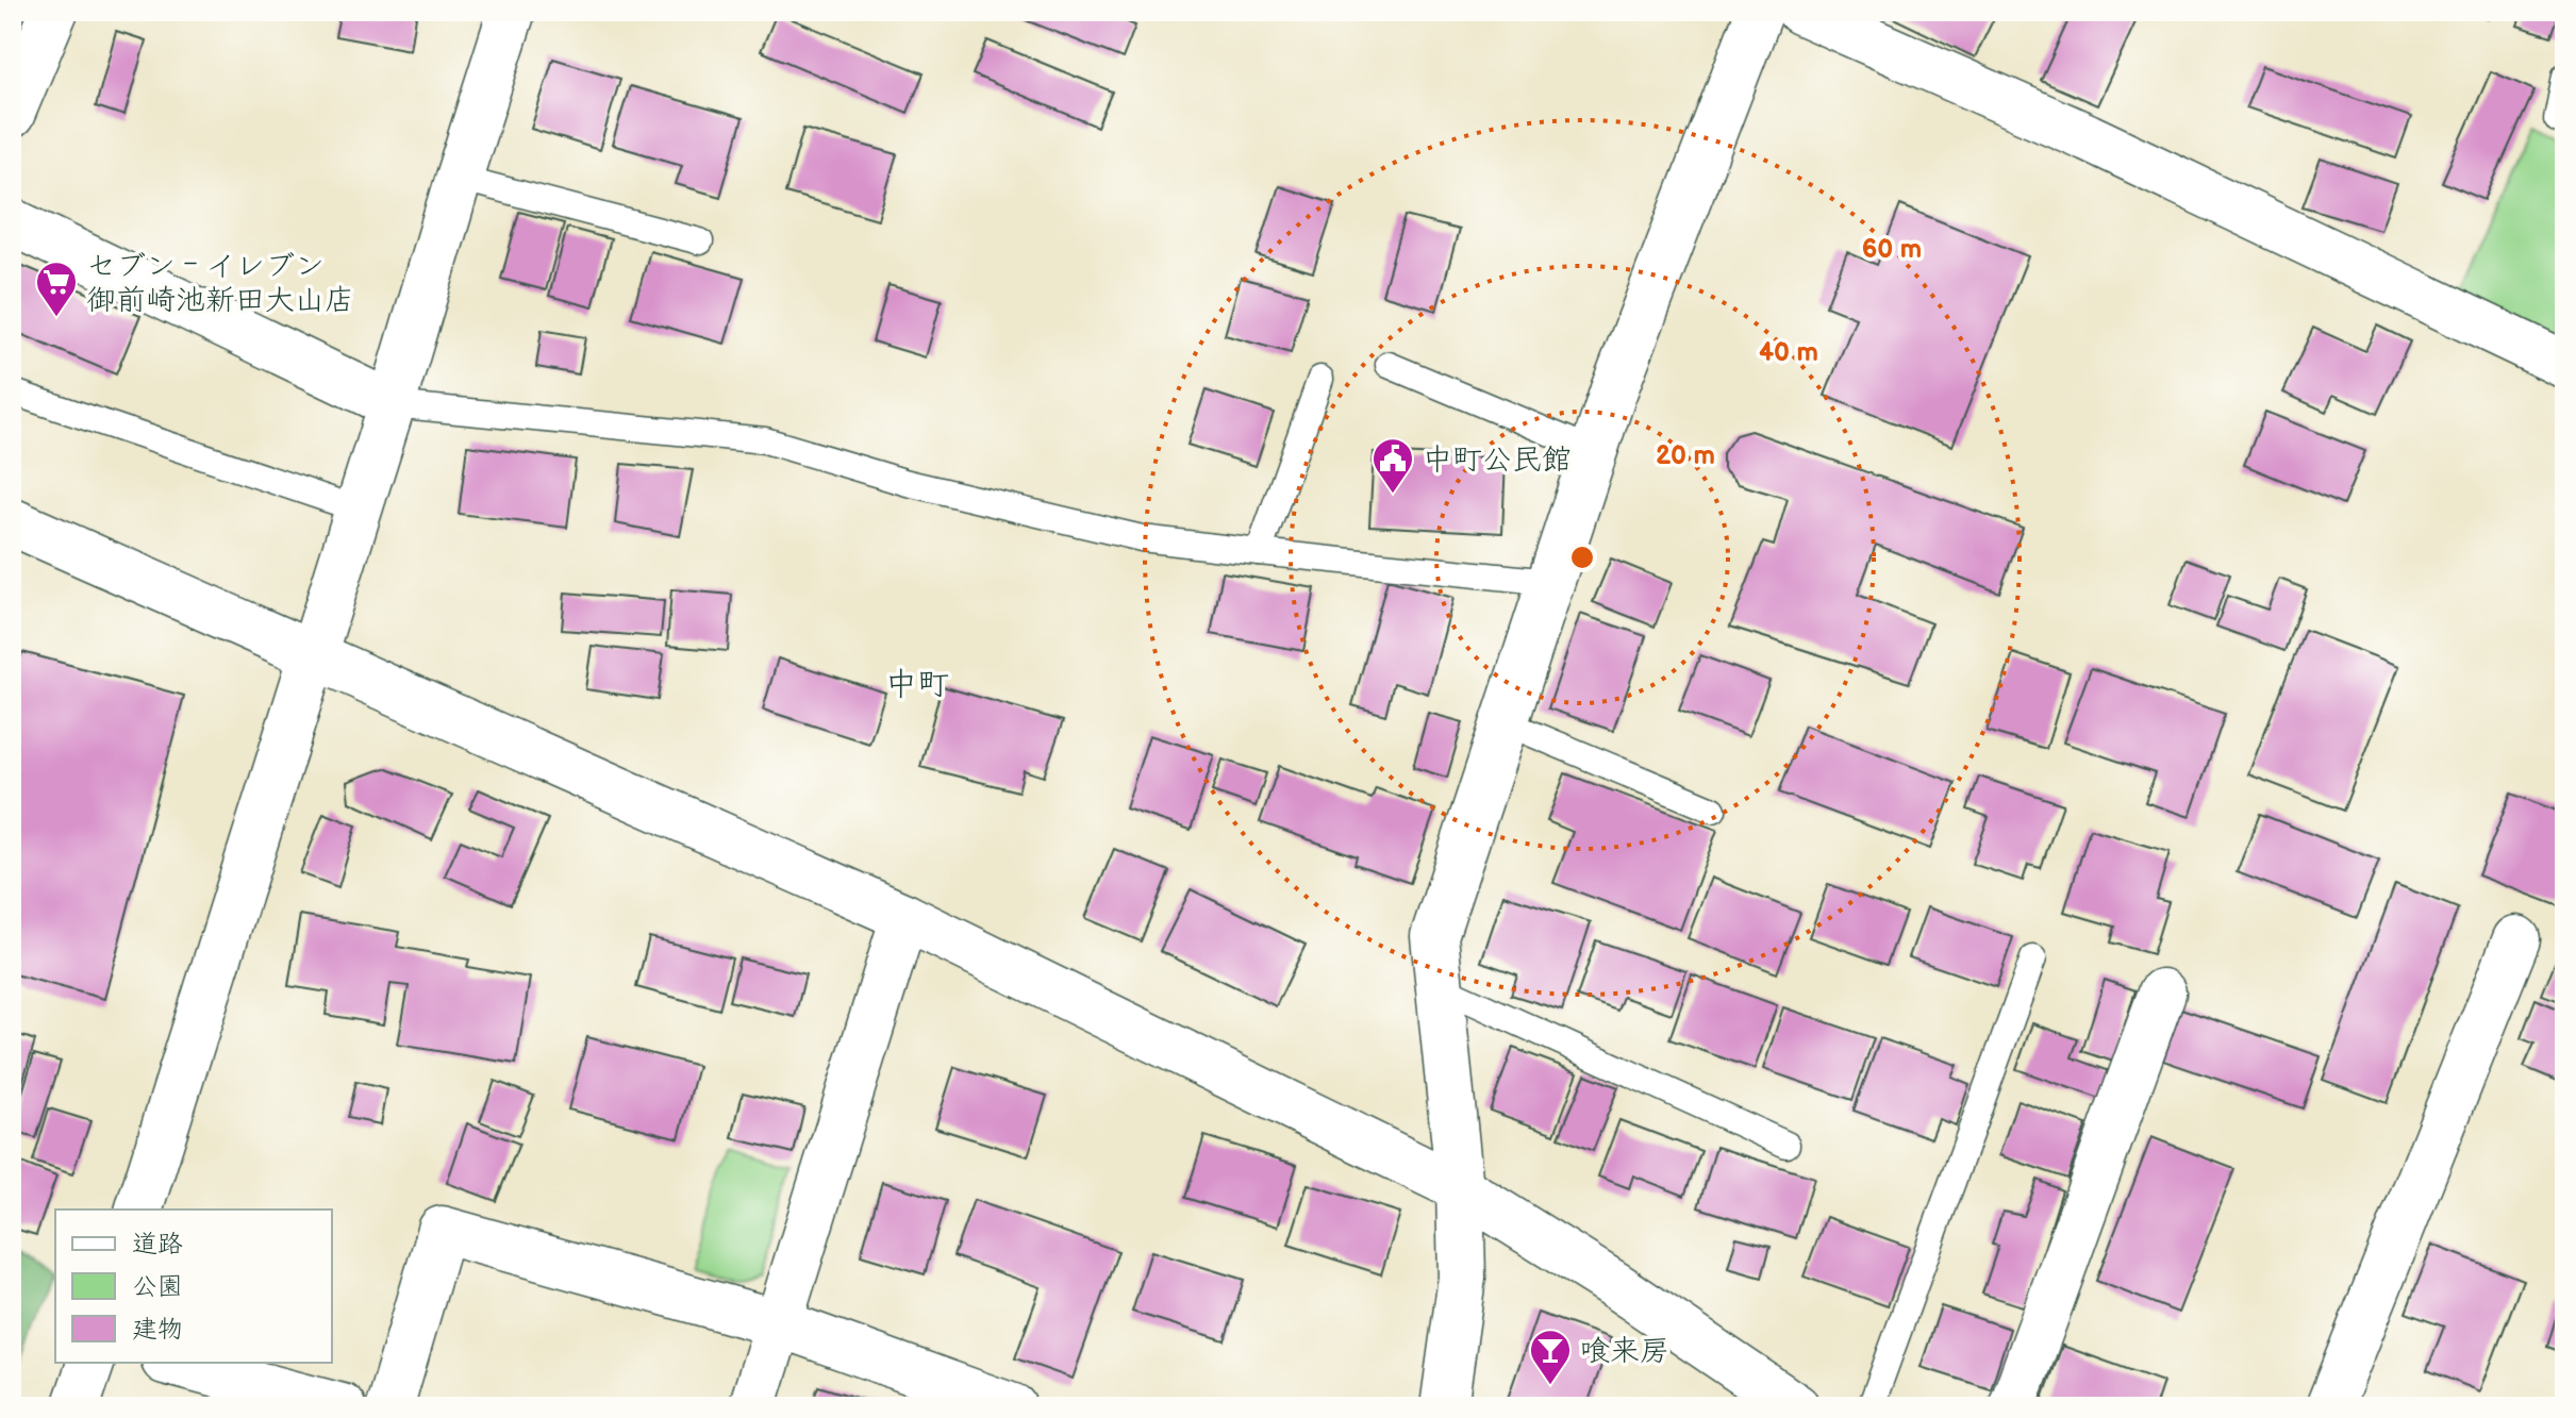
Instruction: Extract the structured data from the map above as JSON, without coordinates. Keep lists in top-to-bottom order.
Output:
{
  "districts": ["中町"],
  "places": {
    "supermarket": ["セブン‐イレブン 御前崎池新田大山店"],
    "public building": ["中町公民館"],
    "bar": ["喰来房"]
  },
  "legend": ["道路", "公園", "建物"],
  "rings": ["60 m", "40 m", "20 m"]
}
